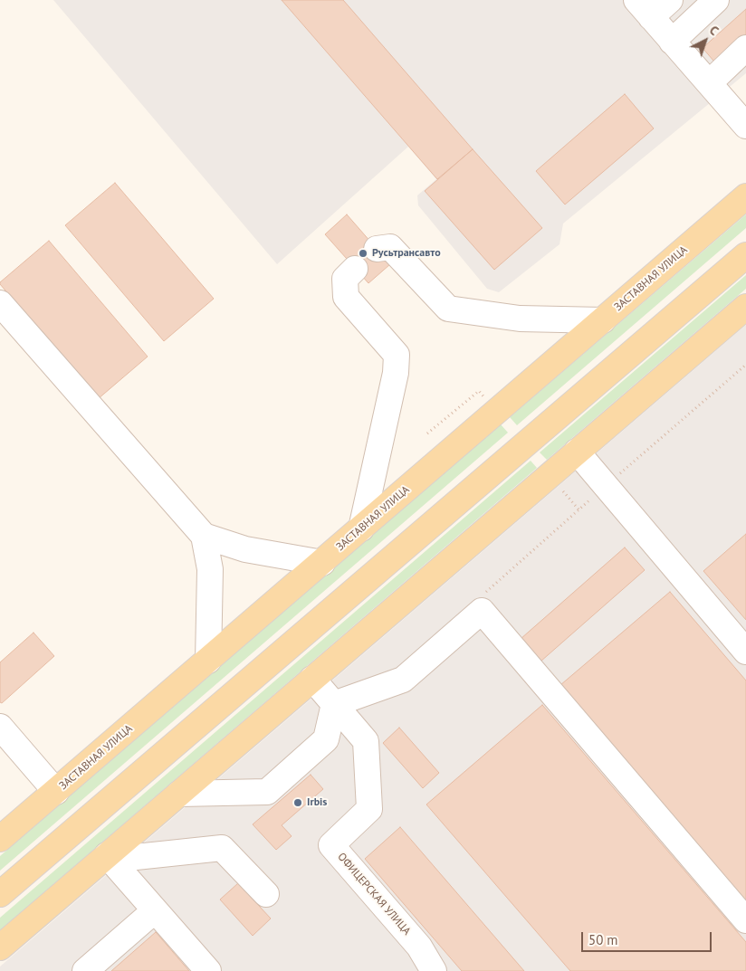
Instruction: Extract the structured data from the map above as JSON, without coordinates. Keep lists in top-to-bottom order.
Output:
{
  "streets": {
    "main road": ["ЗАСТАВНАЯ УЛИЦА"],
    "street": ["ОФИЦЕРСКАЯ УЛИЦА"]
  },
  "places": ["Русьтрансавто", "Irbis"],
  "scale_bar": "50 m",
  "north": "top right"
}
